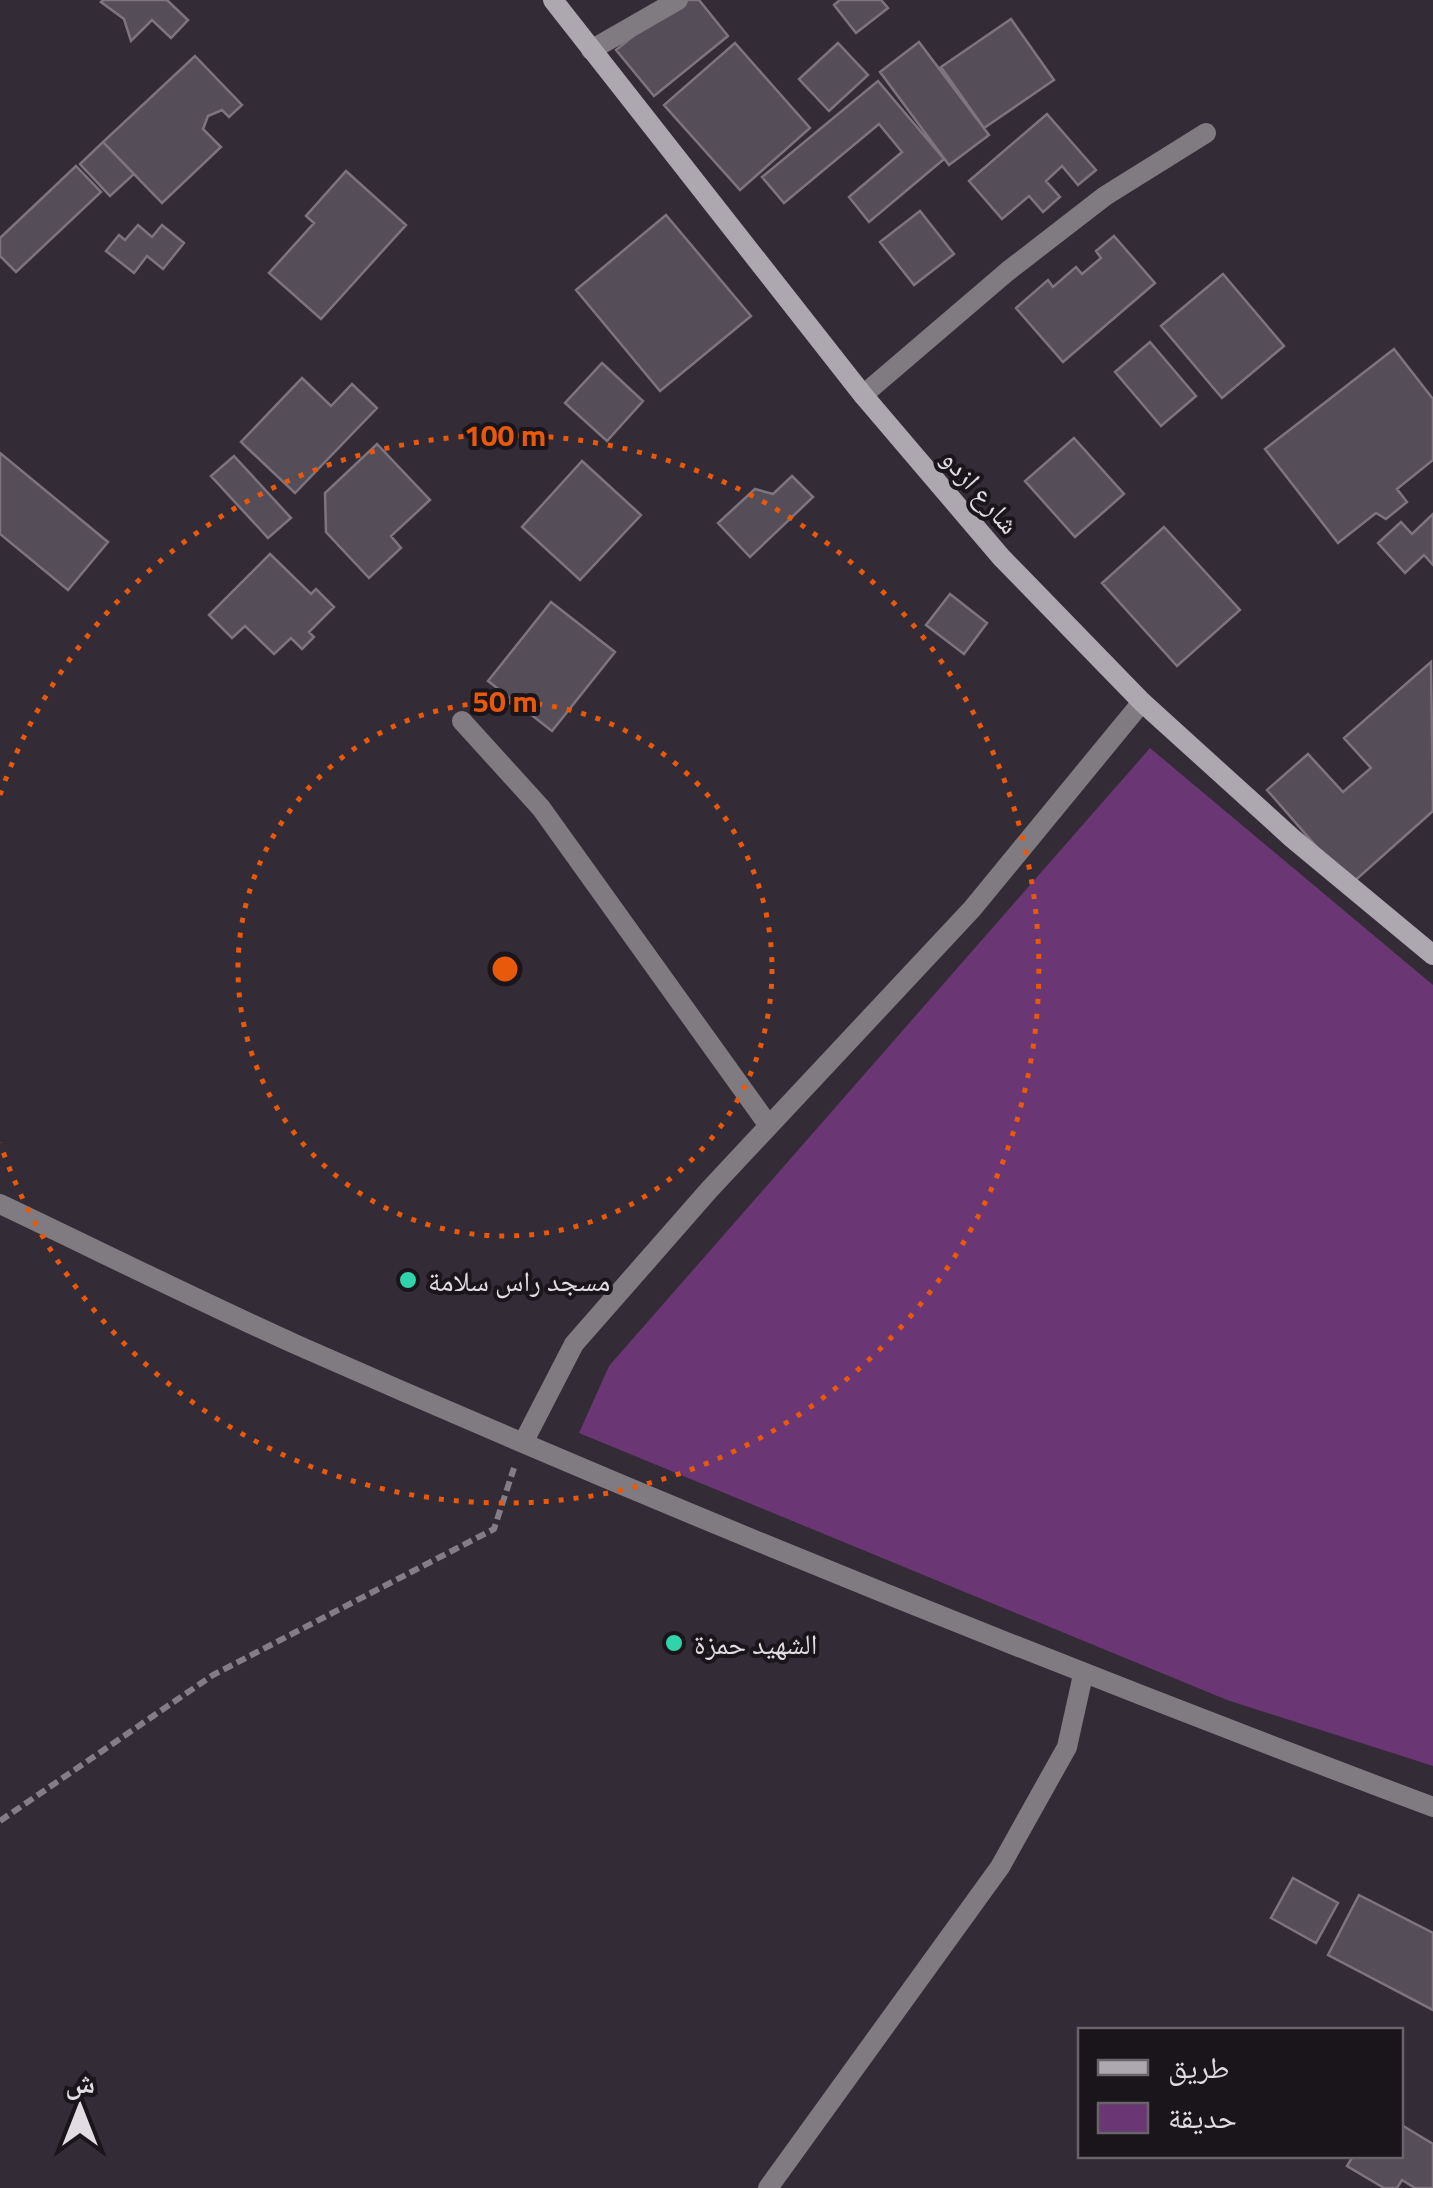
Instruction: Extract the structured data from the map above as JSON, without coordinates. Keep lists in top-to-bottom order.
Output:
{
  "streets": {
    "street": ["شارع ازدو"]
  },
  "places": ["مسجد راس سلامة", "الشهيد حمزة"],
  "legend": ["طريق", "حديقة"],
  "north": "top",
  "rings": ["100 m", "50 m"]
}
